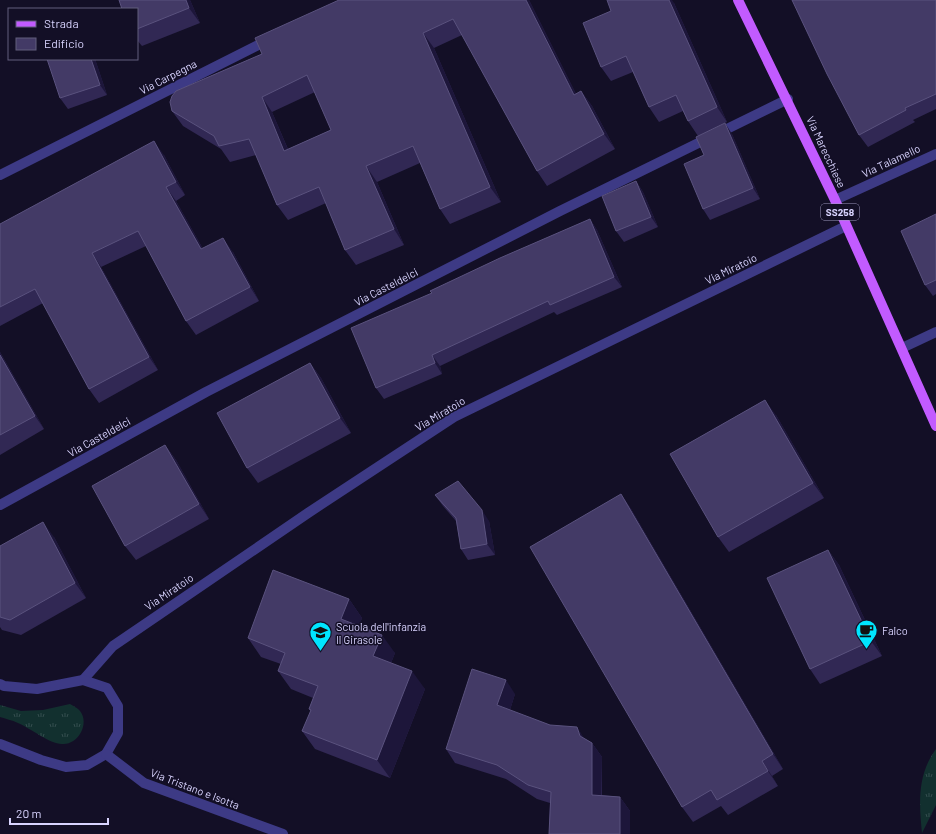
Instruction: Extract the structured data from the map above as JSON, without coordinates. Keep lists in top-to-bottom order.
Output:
{
  "streets": {
    "main road": ["Via Marecchiese", "SS258"],
    "street": [
      "Via Carpegna",
      "Via Talamello",
      "Via Miratoio",
      "Via Casteldelci",
      "Via Tristano e Isotta"
    ]
  },
  "crossings": [
    ["Via Marecchiese", "Via Talamello"],
    ["Via Marecchiese", "Via Miratoio"],
    ["Via Marecchiese", "Via Casteldelci"]
  ],
  "places": {
    "cafe": ["Falco"],
    "school or university": ["Scuola dell'infanzia Il Girasole"]
  },
  "legend": ["Strada", "Edificio"],
  "scale_bar": "20 m"
}
